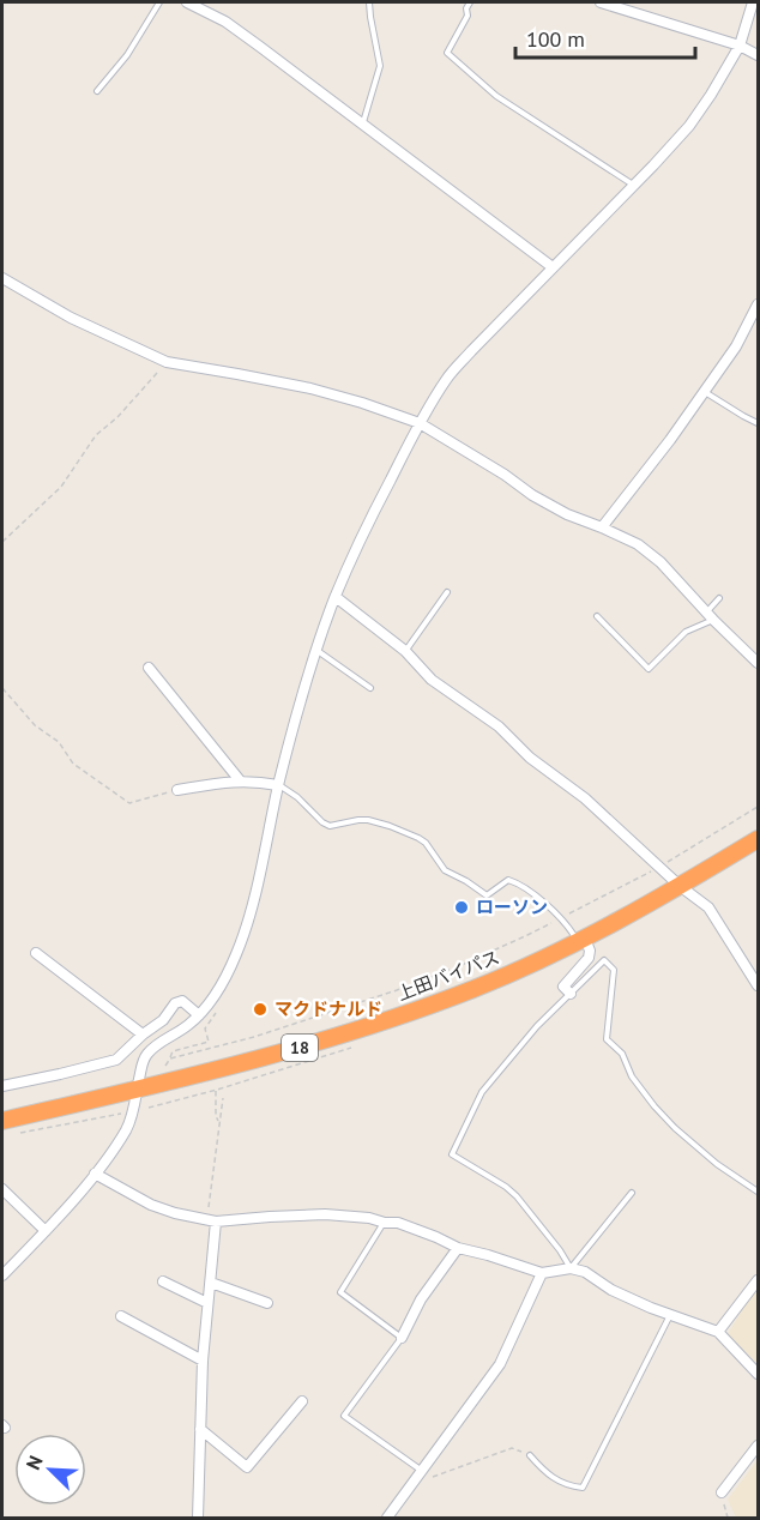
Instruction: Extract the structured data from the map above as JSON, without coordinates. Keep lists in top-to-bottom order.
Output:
{
  "streets": {
    "highway": ["上田バイパス", "18"]
  },
  "places": ["ローソン", "マクドナルド"],
  "scale_bar": "100 m",
  "north": "top left"
}
